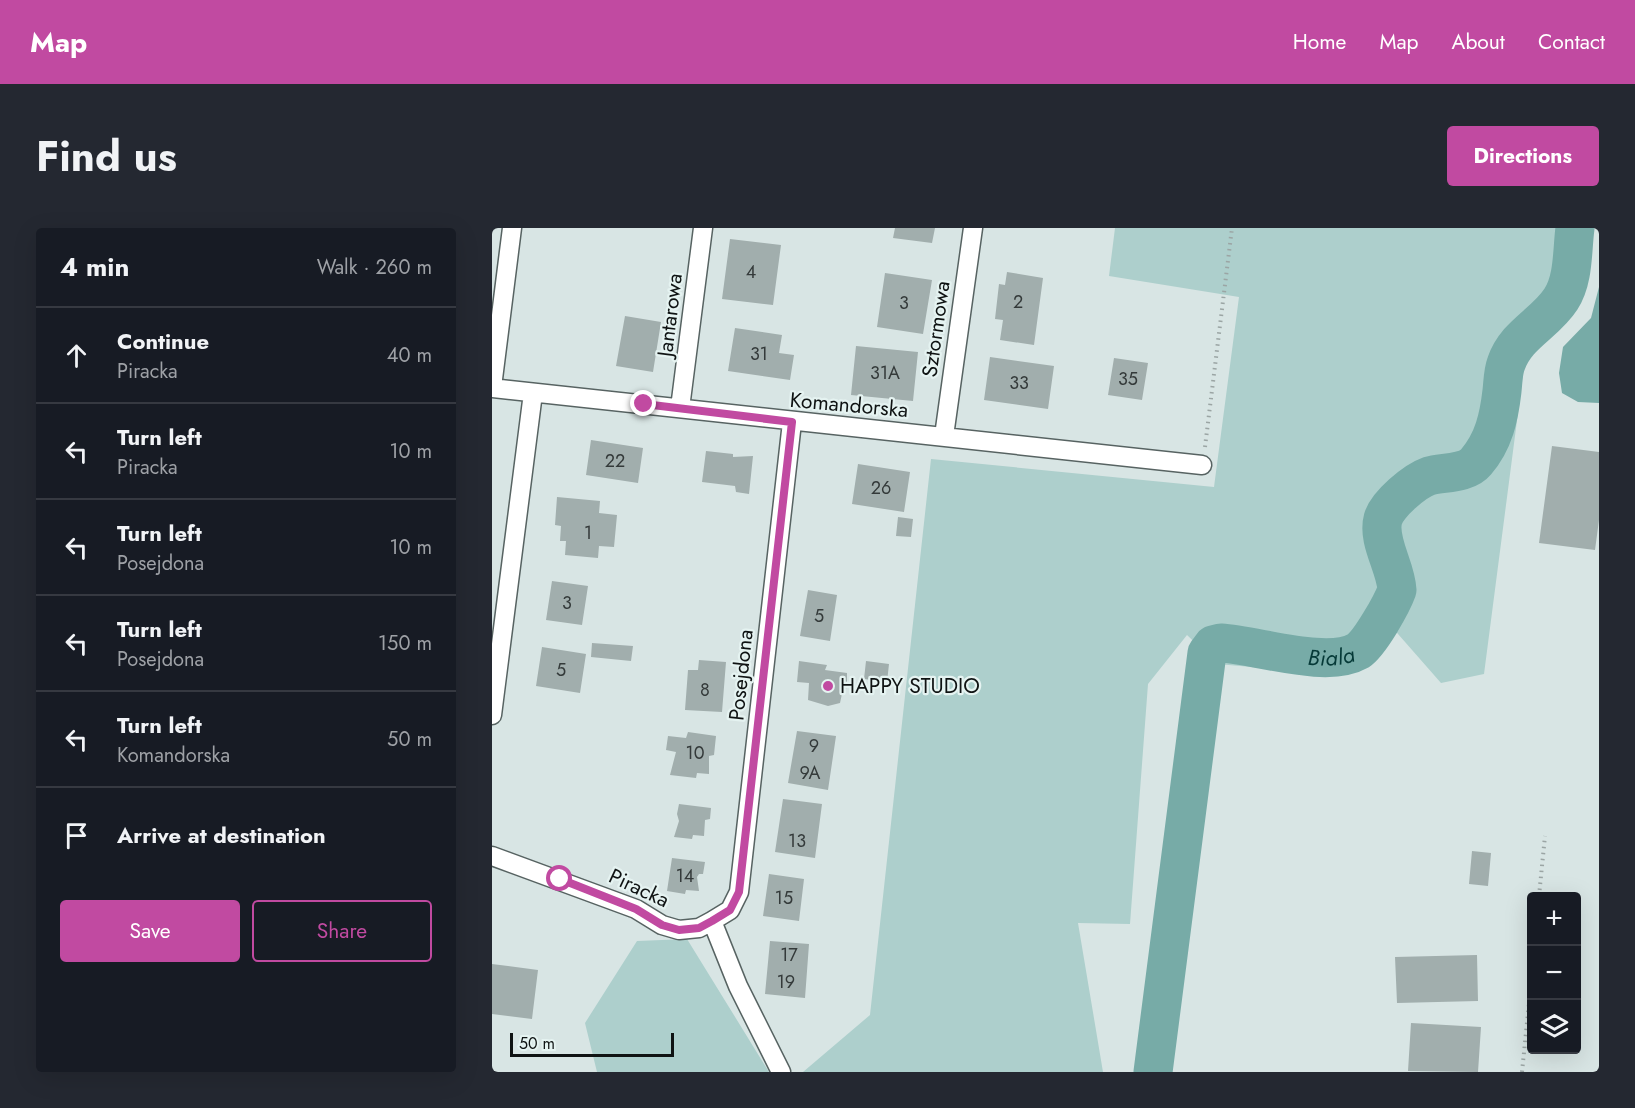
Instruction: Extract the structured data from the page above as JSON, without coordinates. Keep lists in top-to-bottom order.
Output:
{
  "streets": {
    "street": [
      "Jantarowa",
      "Sztormowa",
      "Komandorska",
      "Posejdona",
      "Piracka"
    ]
  },
  "crossings": [
    ["Jantarowa", "Komandorska"],
    ["Sztormowa", "Komandorska"],
    ["Komandorska", "Posejdona"],
    ["Posejdona", "Piracka"]
  ],
  "water": ["Biala"],
  "places": ["HAPPY STUDIO"],
  "house_numbers": [
    "4",
    "2",
    "3",
    "31",
    "31A",
    "35",
    "33",
    "22",
    "26",
    "1",
    "3",
    "5",
    "5",
    "8",
    "9",
    "10",
    "9A",
    "13",
    "14",
    "15",
    "17",
    "19"
  ],
  "scale_bar": "50 m",
  "page": {
    "header": "Map",
    "nav": [
      "Home",
      "Map",
      "About",
      "Contact"
    ],
    "title": "Find us",
    "buttons": [
      "Directions",
      ["Save", "Share"]
    ],
    "heading": ["4 min", "Walk · 260 m"],
    "list": [
      ["Continue", "Piracka", "40 m"],
      ["Turn left", "Piracka", "10 m"],
      ["Turn left", "Posejdona", "10 m"],
      ["Turn left", "Posejdona", "150 m"],
      ["Turn left", "Komandorska", "50 m"],
      "Arrive at destination"
    ],
    "map_buttons": ["+", "−"],
    "scale": "50 m"
  }
}
